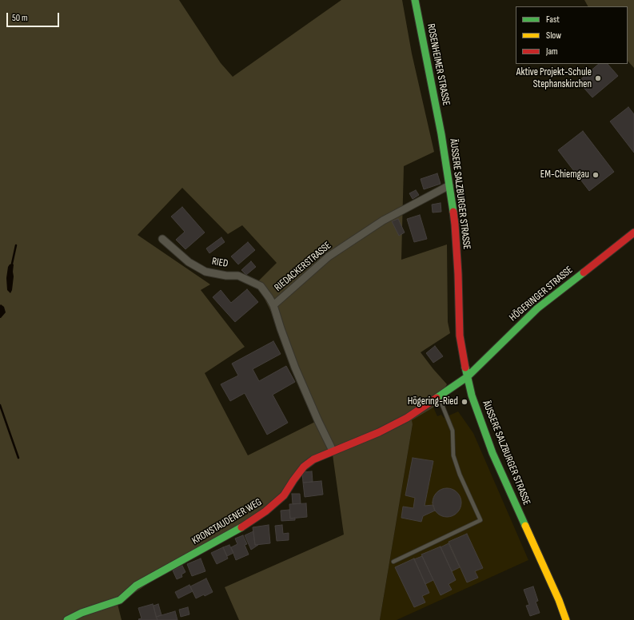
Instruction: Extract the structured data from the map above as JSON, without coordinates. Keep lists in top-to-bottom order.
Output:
{
  "streets": {
    "street": [
      "ROSENHEIMER STRASSE",
      "ÄUSSERE SALZBURGER STRASSE",
      "RIED",
      "RIEDACKERSTRASSE",
      "HÖGERINGER STRASSE",
      "KRONSTAUDENER WEG"
    ]
  },
  "crossings": [
    ["ROSENHEIMER STRASSE", "ÄUSSERE SALZBURGER STRASSE"],
    ["ÄUSSERE SALZBURGER STRASSE", "RIEDACKERSTRASSE"],
    ["ÄUSSERE SALZBURGER STRASSE", "HÖGERINGER STRASSE"],
    ["ÄUSSERE SALZBURGER STRASSE", "KRONSTAUDENER WEG"],
    ["RIED", "RIEDACKERSTRASSE"],
    ["RIEDACKERSTRASSE", "KRONSTAUDENER WEG"],
    ["HÖGERINGER STRASSE", "KRONSTAUDENER WEG"]
  ],
  "places": ["Aktive Projekt-Schule Stephanskirchen", "EM-Chiemgau", "Högering-Ried"],
  "legend": ["Fast", "Slow", "Jam"],
  "scale_bar": "50 m"
}
